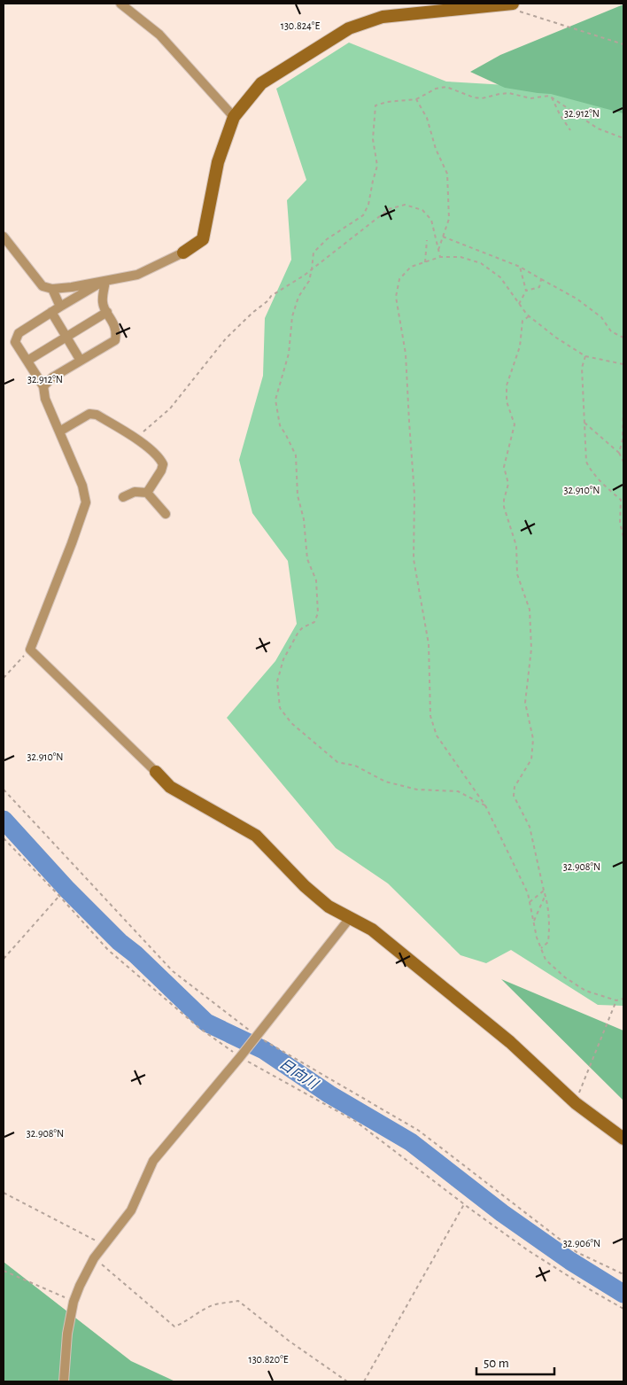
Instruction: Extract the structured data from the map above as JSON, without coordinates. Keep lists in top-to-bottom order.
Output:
{
  "water": ["日向川"],
  "scale_bar": "50 m",
  "coordinates": [
    "130.824°E",
    "32.912°N",
    "32.910°N",
    "32.908°N",
    "32.906°N",
    "130.820°E"
  ]
}
